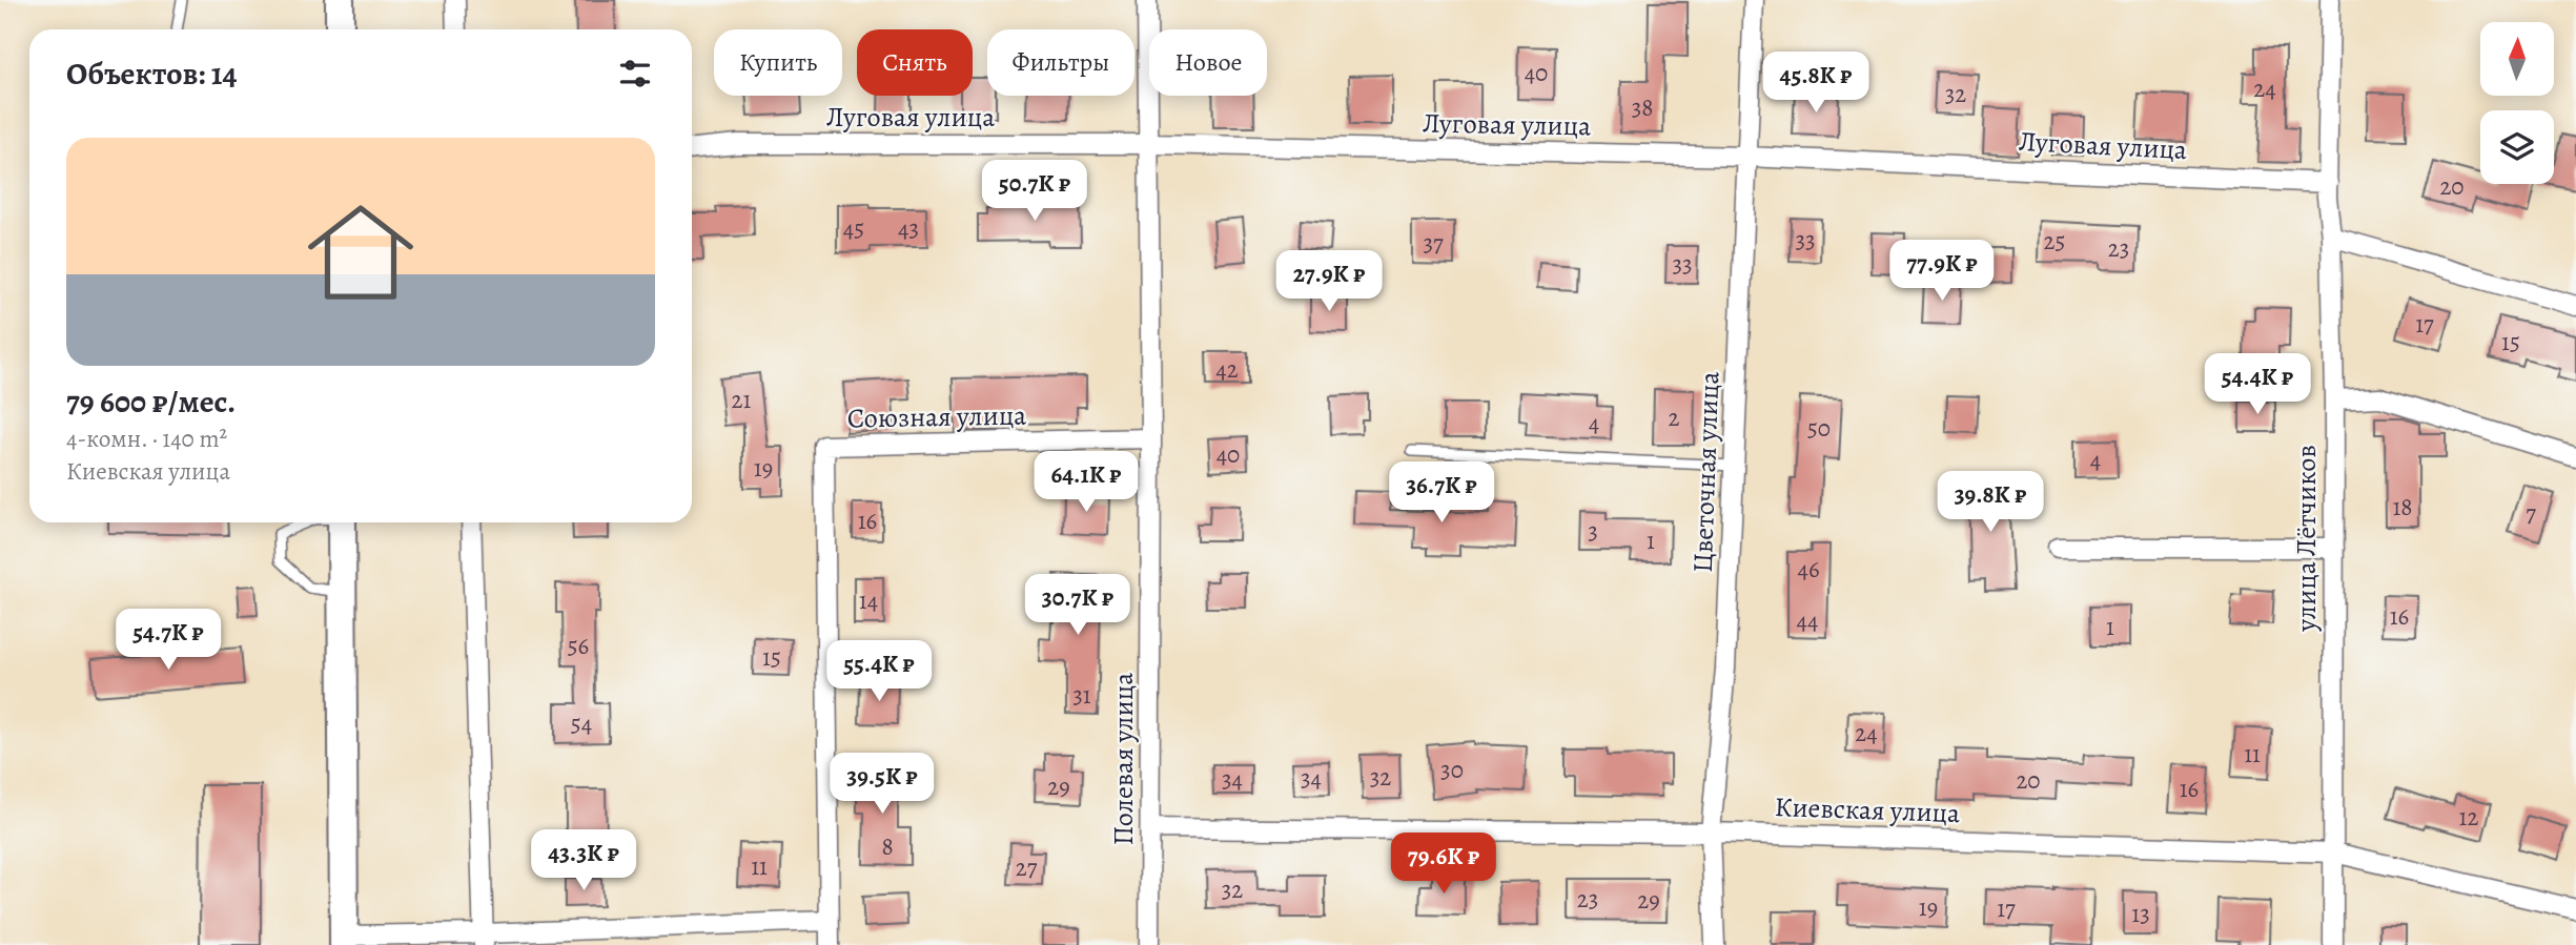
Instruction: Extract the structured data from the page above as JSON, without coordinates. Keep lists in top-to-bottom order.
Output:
{
  "streets": {
    "street": [
      "Луговая улица",
      "Союзная улица",
      "Цветочная улица",
      "улица Лётчиков",
      "Полевая улица",
      "Киевская улица"
    ]
  },
  "crossings": [
    ["Луговая улица", "Цветочная улица"],
    ["Луговая улица", "улица Лётчиков"],
    ["Луговая улица", "Полевая улица"],
    ["Союзная улица", "Полевая улица"],
    ["Цветочная улица", "Киевская улица"],
    ["улица Лётчиков", "Киевская улица"],
    ["Полевая улица", "Киевская улица"]
  ],
  "house_numbers": [
    "40",
    "24",
    "32",
    "38",
    "20",
    "45",
    "43",
    "33",
    "25",
    "37",
    "23",
    "33",
    "17",
    "15",
    "42",
    "21",
    "2",
    "4",
    "50",
    "40",
    "4",
    "19",
    "18",
    "7",
    "16",
    "3",
    "1",
    "46",
    "14",
    "16",
    "44",
    "1",
    "56",
    "15",
    "31",
    "54",
    "24",
    "11",
    "30",
    "32",
    "34",
    "34",
    "20",
    "29",
    "16",
    "12",
    "8",
    "11",
    "27",
    "32",
    "23",
    "29",
    "19",
    "17",
    "13"
  ],
  "north": "top",
  "page": {
    "chip": [
      "Купить",
      "Снять",
      "Фильтры",
      "Новое"
    ],
    "heading": "Объектов: 14",
    "price": [
      "45.8K ₽",
      "50.7K ₽",
      "77.9K ₽",
      "27.9K ₽",
      "54.4K ₽",
      "64.1K ₽",
      "36.7K ₽",
      "39.8K ₽",
      "30.7K ₽",
      "54.7K ₽",
      "55.4K ₽",
      "39.5K ₽",
      "43.3K ₽",
      "79.6K ₽"
    ],
    "list": [
      {
        "name": "79 600 ₽/мес.",
        "note": "4-комн. · 140 m² · Киевская улица"
      }
    ]
  }
}
